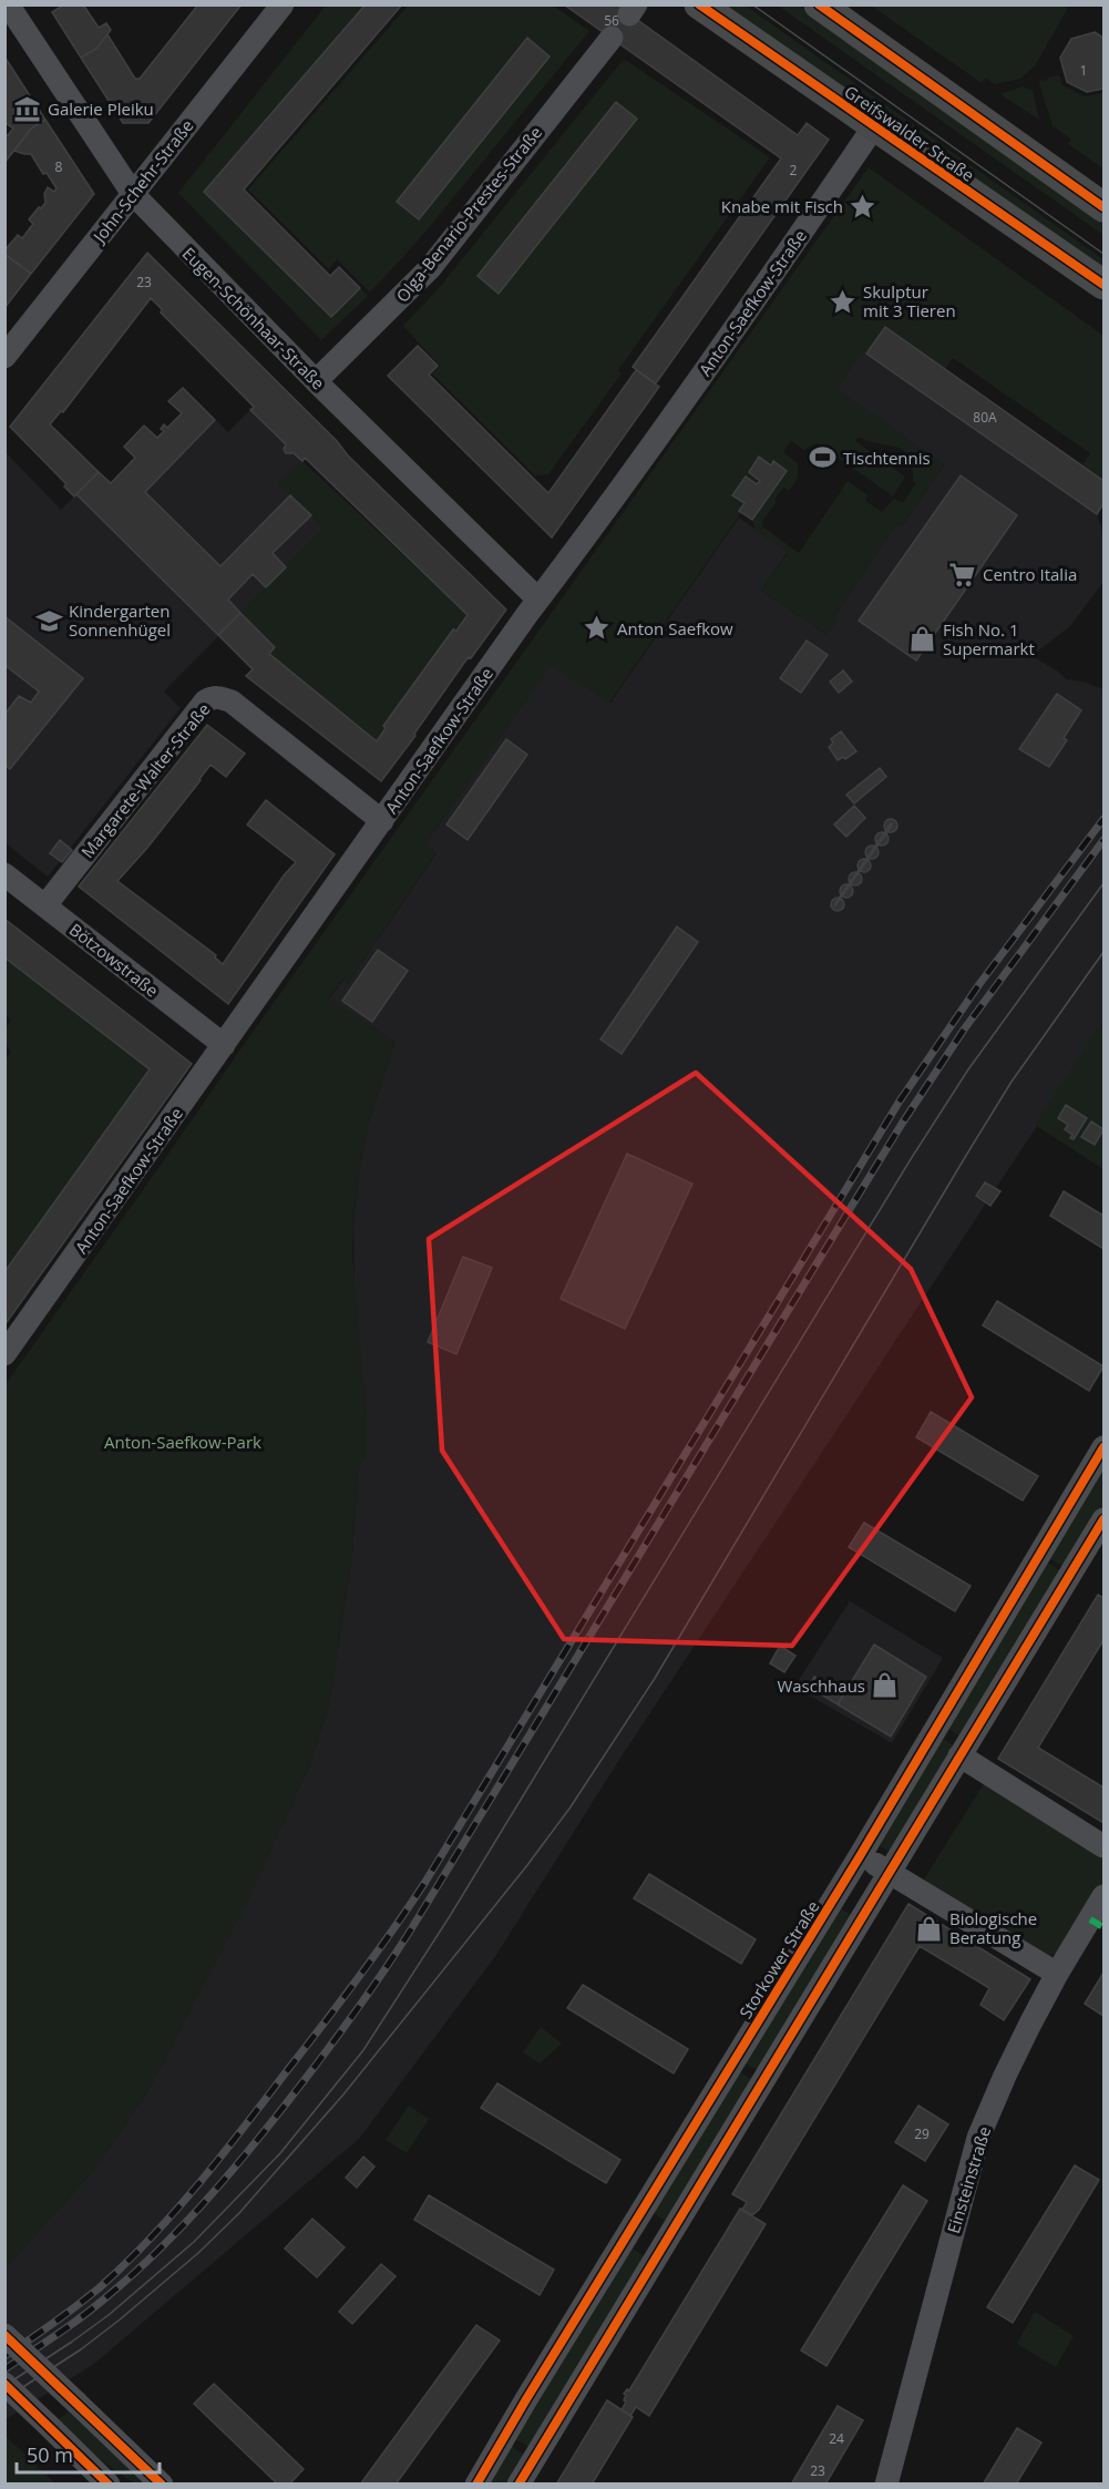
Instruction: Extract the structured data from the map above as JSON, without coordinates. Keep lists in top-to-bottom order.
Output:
{
  "streets": {
    "main road": ["Greifswalder Straße"],
    "street": [
      "John-Schehr-Straße",
      "Olga-Benario-Prestes-Straße",
      "Anton-Saefkow-Straße",
      "Eugen-Schönhaar-Straße",
      "Margarete-Walter-Straße",
      "Bötzowstraße",
      "Storkower Straße",
      "Einsteinstraße"
    ]
  },
  "crossings": [
    ["Greifswalder Straße", "Anton-Saefkow-Straße"],
    ["John-Schehr-Straße", "Eugen-Schönhaar-Straße"],
    ["Olga-Benario-Prestes-Straße", "Eugen-Schönhaar-Straße"],
    ["Anton-Saefkow-Straße", "Eugen-Schönhaar-Straße"],
    ["Anton-Saefkow-Straße", "Margarete-Walter-Straße"],
    ["Anton-Saefkow-Straße", "Bötzowstraße"],
    ["Margarete-Walter-Straße", "Bötzowstraße"]
  ],
  "parks": ["Anton-Saefkow-Park"],
  "places": {
    "museum": ["Galerie Pleiku"],
    "place": ["Knabe mit Fisch", "Skulptur mit 3 Tieren", "Anton Saefkow"],
    "sports": ["Tischtennis"],
    "supermarket": ["Centro Italia"],
    "school or university": ["Kindergarten Sonnenhügel"],
    "shop": ["Fish No. 1 Supermarkt", "Waschhaus", "Biologische Beratung"]
  },
  "house_numbers": [
    "56",
    "1",
    "8",
    "2",
    "23",
    "80A",
    "29",
    "24",
    "23"
  ],
  "scale_bar": "50 m"
}
